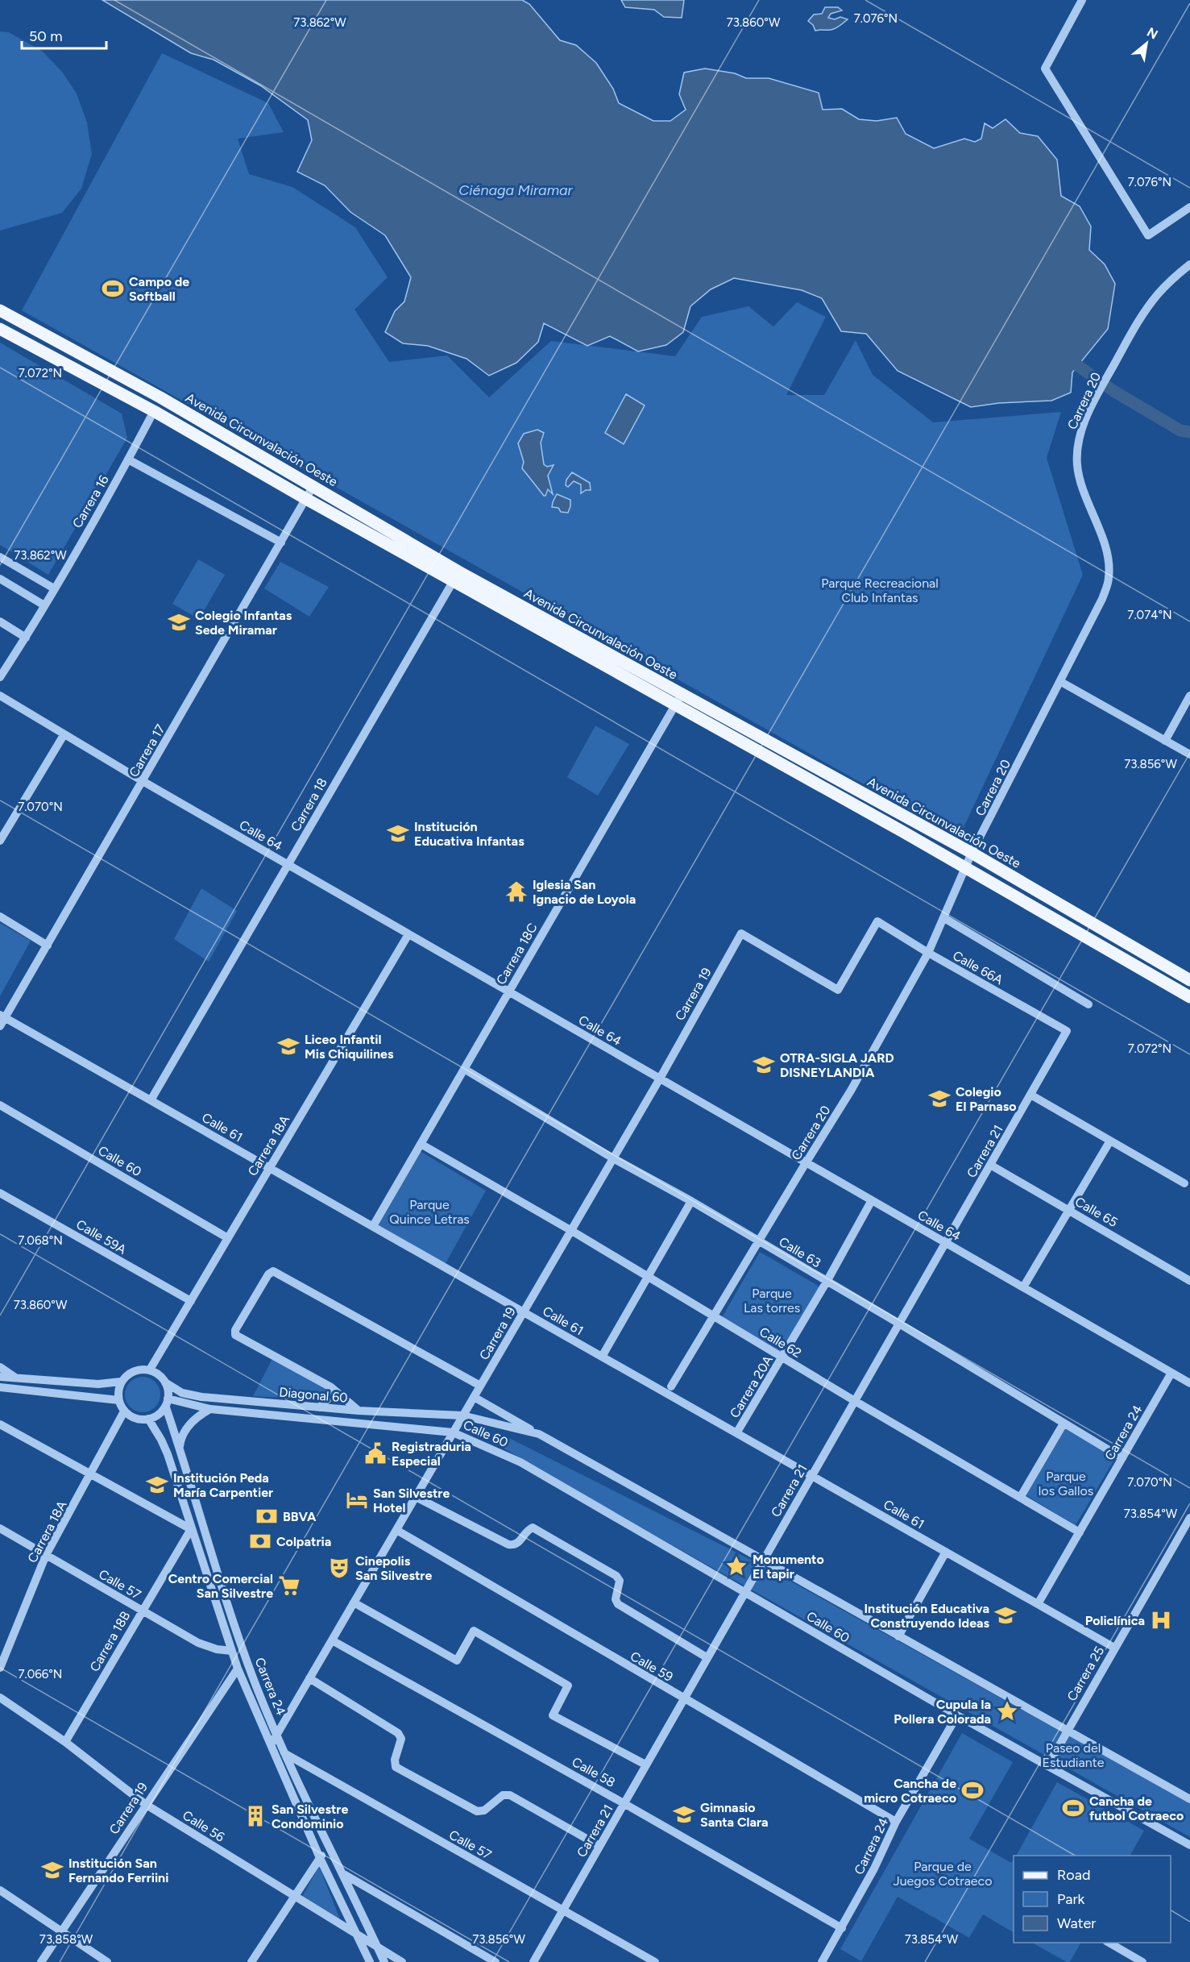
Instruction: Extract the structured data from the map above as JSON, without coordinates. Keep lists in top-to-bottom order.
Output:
{
  "streets": {
    "main road": ["Avenida Circunvalación Oeste"],
    "street": [
      "Carrera 20",
      "Carrera 16",
      "Carrera 17",
      "Carrera 18",
      "Calle 64",
      "Carrera 18C",
      "Calle 66A",
      "Carrera 19",
      "Calle 61",
      "Carrera 18A",
      "Carrera 21",
      "Calle 60",
      "Calle 65",
      "Calle 59A",
      "Calle 63",
      "Calle 62",
      "Carrera 20A",
      "Diagonal 60",
      "Carrera 24",
      "Calle 57",
      "Carrera 18B",
      "Calle 59",
      "Carrera 25",
      "Calle 58",
      "Calle 56"
    ]
  },
  "crossings": [
    ["Carrera 20", "Avenida Circunvalación Oeste"],
    ["Carrera 20", "Calle 64"],
    ["Carrera 20", "Calle 66A"],
    ["Carrera 20", "Calle 63"],
    ["Carrera 20", "Calle 62"],
    ["Avenida Circunvalación Oeste", "Carrera 16"],
    ["Avenida Circunvalación Oeste", "Carrera 17"],
    ["Avenida Circunvalación Oeste", "Carrera 18"],
    ["Avenida Circunvalación Oeste", "Carrera 18C"],
    ["Carrera 17", "Calle 64"],
    ["Carrera 17", "Calle 61"],
    ["Carrera 18", "Calle 64"],
    ["Carrera 18", "Calle 61"],
    ["Calle 64", "Carrera 18C"],
    ["Calle 64", "Carrera 19"],
    ["Calle 64", "Carrera 18A"],
    ["Calle 64", "Carrera 21"],
    ["Calle 64", "Carrera 20A"],
    ["Calle 64", "Carrera 24"],
    ["Carrera 18C", "Calle 61"],
    ["Carrera 18C", "Calle 63"],
    ["Carrera 18C", "Calle 62"],
    ["Calle 66A", "Carrera 19"],
    ["Calle 66A", "Carrera 21"],
    ["Carrera 19", "Calle 61"],
    ["Carrera 19", "Calle 60"],
    ["Carrera 19", "Calle 63"],
    ["Carrera 19", "Calle 62"],
    ["Carrera 19", "Diagonal 60"],
    ["Carrera 19", "Carrera 24"],
    ["Carrera 19", "Calle 57"],
    ["Carrera 19", "Calle 59"],
    ["Carrera 19", "Calle 58"],
    ["Carrera 19", "Calle 56"],
    ["Calle 61", "Carrera 18A"],
    ["Calle 61", "Carrera 21"],
    ["Calle 61", "Carrera 20A"],
    ["Calle 61", "Carrera 24"],
    ["Calle 61", "Carrera 25"],
    ["Carrera 18A", "Calle 60"],
    ["Carrera 18A", "Calle 59A"],
    ["Carrera 18A", "Diagonal 60"],
    ["Carrera 18A", "Carrera 24"],
    ["Carrera 18A", "Calle 57"],
    ["Carrera 21", "Calle 60"],
    ["Carrera 21", "Calle 65"],
    ["Carrera 21", "Calle 63"],
    ["Carrera 21", "Calle 62"],
    ["Carrera 21", "Calle 57"],
    ["Carrera 21", "Calle 59"],
    ["Carrera 21", "Calle 58"],
    ["Calle 60", "Diagonal 60"],
    ["Calle 60", "Carrera 24"],
    ["Calle 60", "Carrera 25"],
    ["Calle 63", "Carrera 20A"],
    ["Calle 63", "Carrera 24"],
    ["Calle 62", "Carrera 20A"],
    ["Calle 62", "Carrera 24"],
    ["Diagonal 60", "Carrera 24"],
    ["Carrera 24", "Calle 57"],
    ["Carrera 24", "Carrera 18B"],
    ["Carrera 24", "Calle 59"],
    ["Carrera 24", "Calle 58"],
    ["Carrera 24", "Calle 56"],
    ["Calle 57", "Carrera 18B"],
    ["Carrera 18B", "Calle 56"]
  ],
  "water": ["Ciénaga Miramar"],
  "parks": [
    "Parque Recreacional Club Infantas",
    "Parque Quince Letras",
    "Parque Las torres",
    "Parque los Gallos",
    "Paseo del Estudiante",
    "Parque de Juegos Cotraeco"
  ],
  "places": {
    "sports": ["Campo de Softball", "Cancha de micro Cotraeco", "Cancha de futbol Cotraeco"],
    "school or university": [
      "Colegio Infantas Sede Miramar",
      "Institución Educativa Infantas",
      "Liceo Infantil Mis Chiquilines",
      "OTRA-SIGLA JARD DISNEYLANDIA",
      "Colegio El Parnaso",
      "Institución Peda María Carpentier",
      "Institución Educativa Construyendo Ideas",
      "Gimnasio Santa Clara",
      "Institución San Fernando Ferriini"
    ],
    "temple": ["Iglesia San Ignacio de Loyola"],
    "public building": ["Registraduria Especial"],
    "hotel": ["San Silvestre Hotel"],
    "bank": ["BBVA", "Colpatria"],
    "place": ["Monumento El tapir", "Cupula la Pollera Colorada"],
    "theatre": ["Cinepolis San Silvestre"],
    "supermarket": ["Centro Comercial San Silvestre"],
    "hospital": ["Policlínica"],
    "building": ["San Silvestre Condominio"]
  },
  "legend": ["Road", "Park", "Water"],
  "scale_bar": "50 m",
  "north": "top right",
  "coordinates": [
    "7.076°N",
    "73.862°W",
    "73.860°W",
    "7.072°N",
    "7.074°N",
    "73.856°W",
    "7.070°N",
    "7.068°N",
    "73.854°W",
    "7.066°N",
    "73.858°W"
  ]
}
